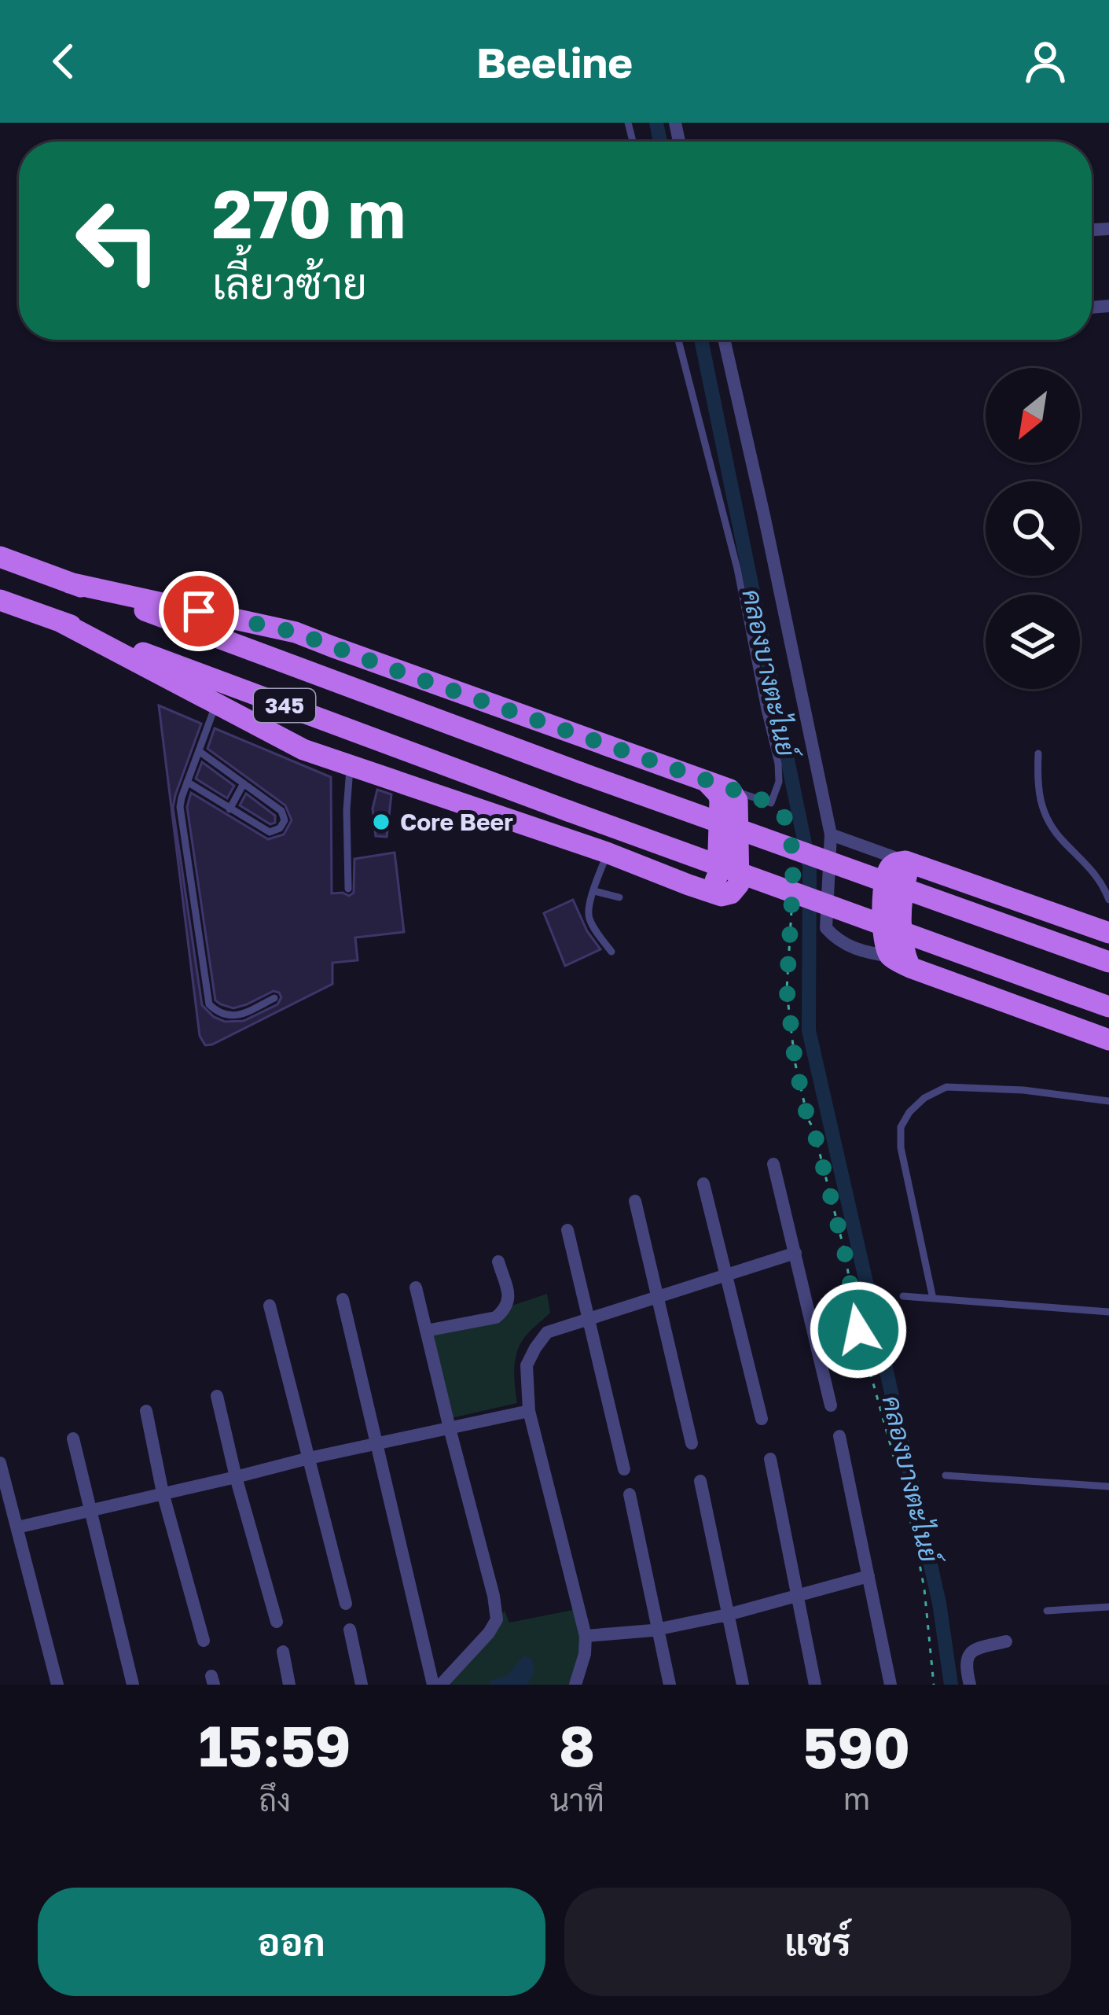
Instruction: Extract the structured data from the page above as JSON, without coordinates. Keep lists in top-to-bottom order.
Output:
{
  "streets": {
    "main road": ["345"]
  },
  "water": ["คลองบางตะไนย์"],
  "places": ["Core Beer"],
  "north": "bottom left",
  "page": {
    "header": "Beeline",
    "turn": ["270 m", "เลี้ยวซ้าย"],
    "eta": [
      "15:59",
      "ถึง",
      "8",
      "นาที",
      "590",
      "m"
    ],
    "buttons": ["ออก", "แชร์"]
  }
}
